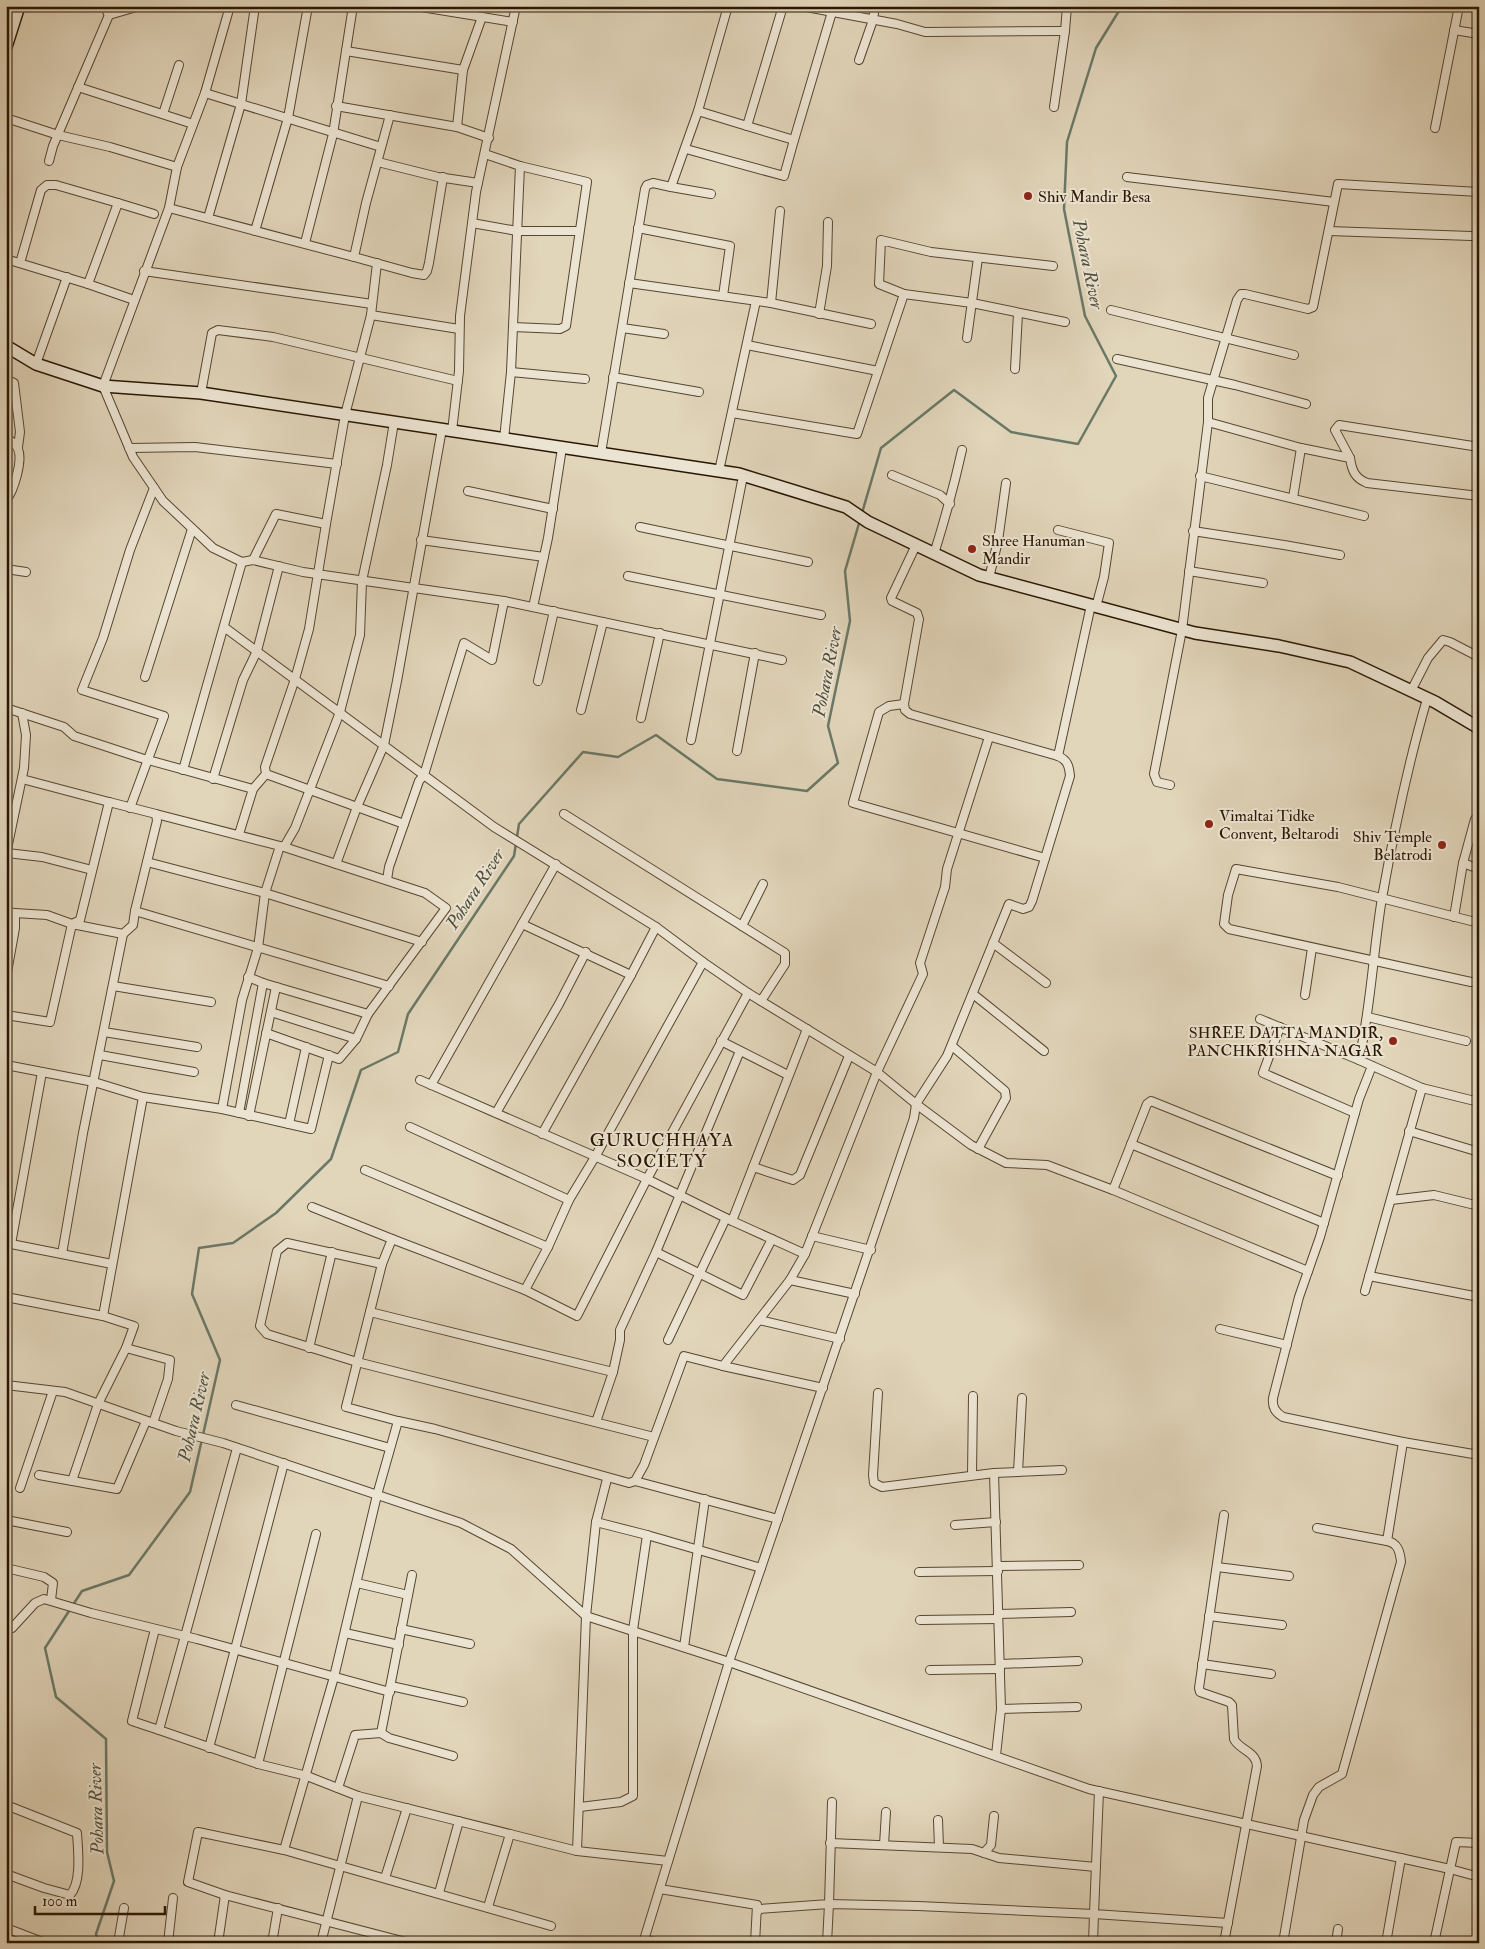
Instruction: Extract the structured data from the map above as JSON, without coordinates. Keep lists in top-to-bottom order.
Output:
{
  "districts": ["GURUCHHAYA SOCIETY"],
  "water": ["Pohara River"],
  "places": [
    "Shiv Mandir Besa",
    "Shree Hanuman Mandir",
    "Vimaltai Tidke Convent, Beltarodi",
    "Shiv Temple Belatrodi",
    "SHREE DATTA MANDIR, PANCHKRISHNA NAGAR"
  ],
  "scale_bar": "100 m"
}
